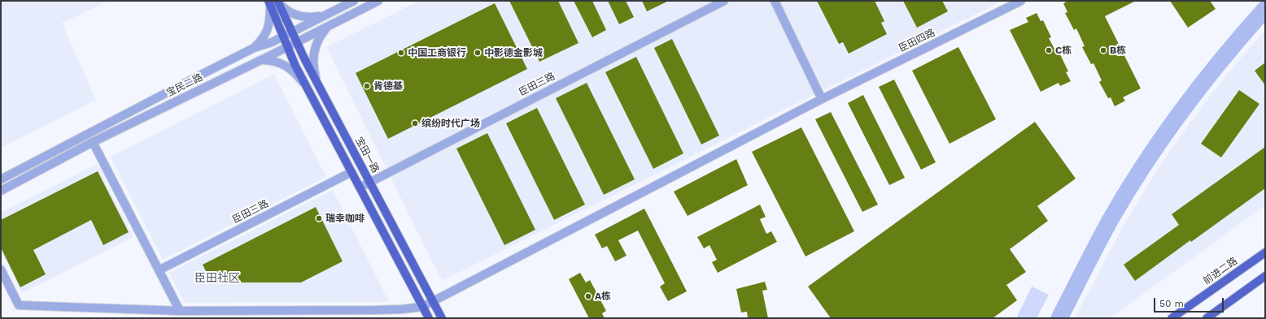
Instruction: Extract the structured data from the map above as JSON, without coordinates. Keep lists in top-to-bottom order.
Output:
{
  "streets": {
    "main road": ["宝田一路", "前进二路"],
    "street": ["臣田四路", "臣田三路", "宝民二路"]
  },
  "crossings": [
    ["臣田四路", "宝田一路"],
    ["臣田三路", "宝田一路"],
    ["宝民二路", "宝田一路"]
  ],
  "districts": ["臣田社区"],
  "places": [
    "C栋",
    "B栋",
    "中国工商银行",
    "中影德金影城",
    "肯德基",
    "缤纷时代广场",
    "瑞幸咖啡",
    "A栋"
  ],
  "scale_bar": "50 m"
}
